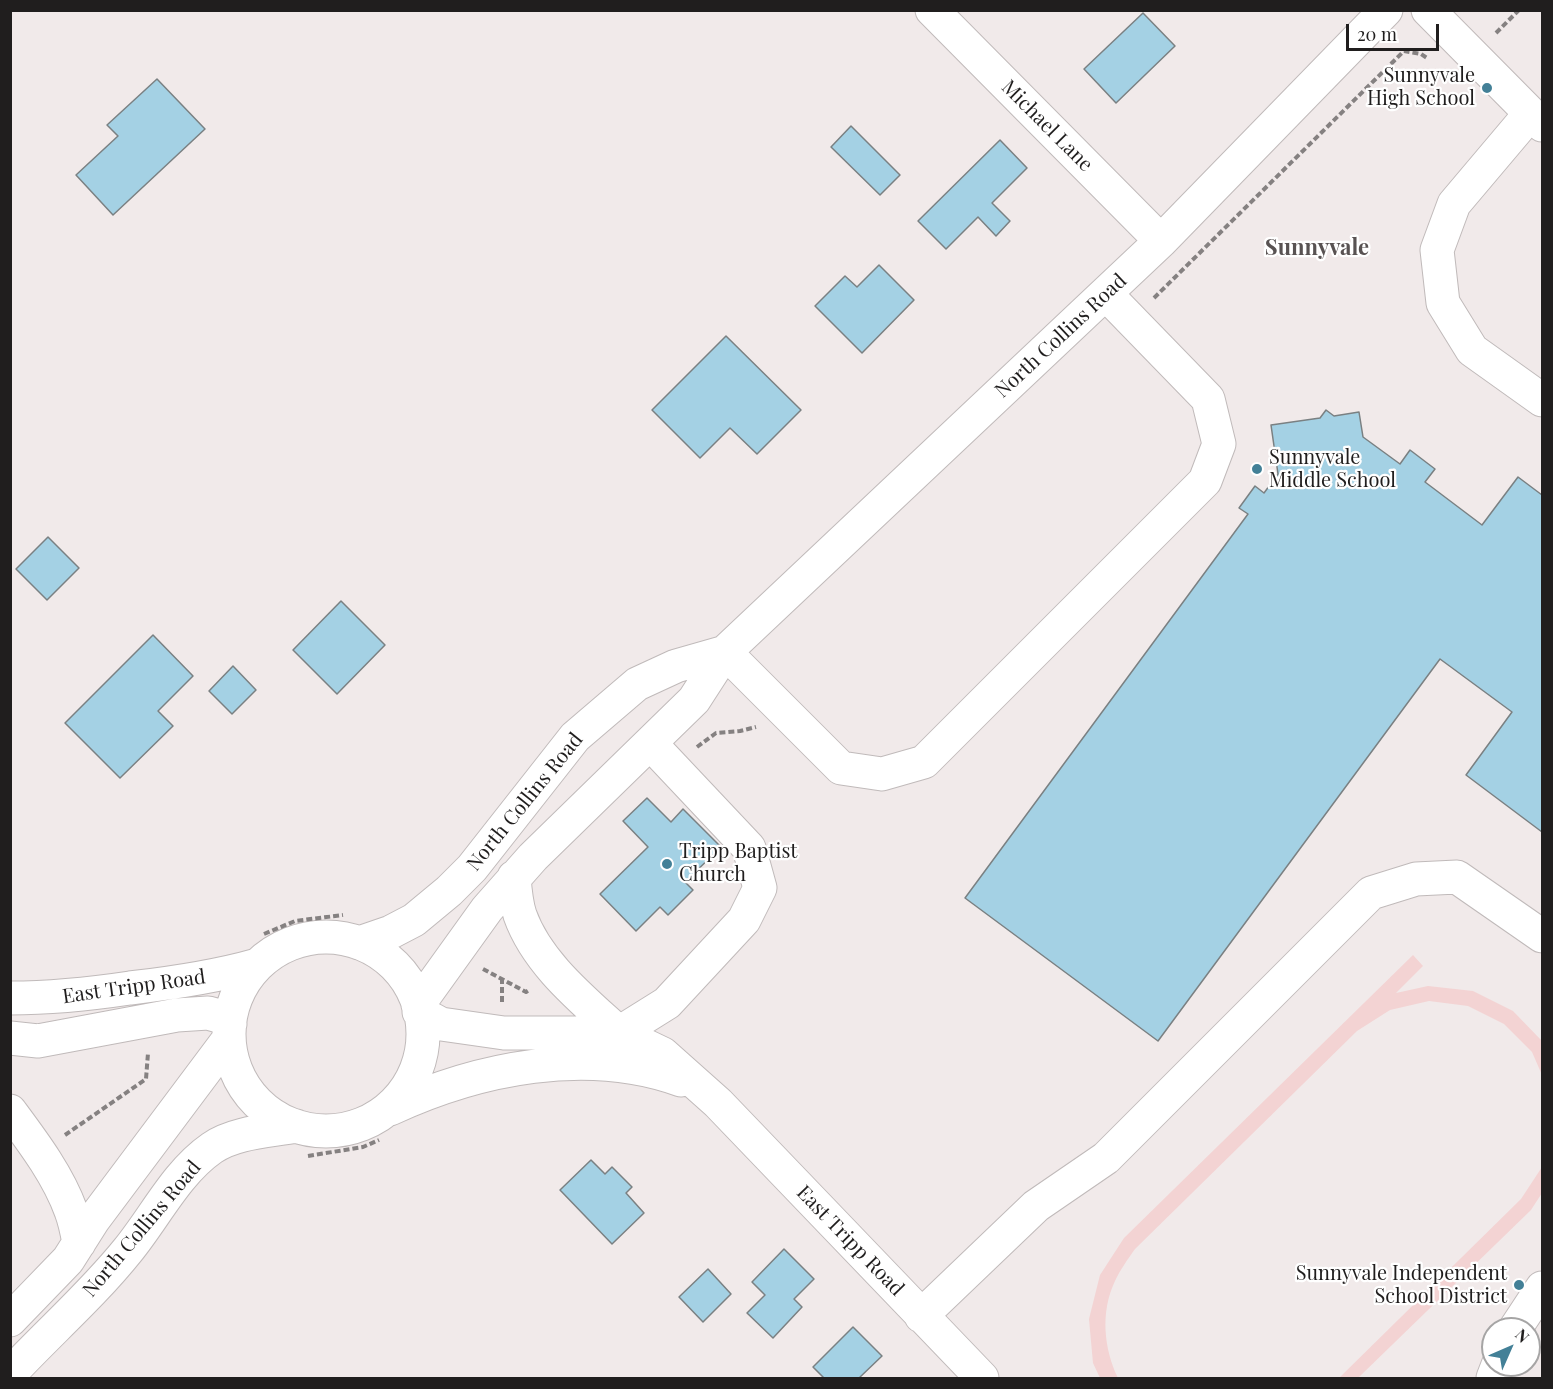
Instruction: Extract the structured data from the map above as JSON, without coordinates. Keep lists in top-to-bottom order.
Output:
{
  "streets": {
    "street": ["Michael Lane", "North Collins Road", "East Tripp Road"]
  },
  "crossings": [
    ["Michael Lane", "North Collins Road"],
    ["North Collins Road", "East Tripp Road"]
  ],
  "districts": ["Sunnyvale"],
  "places": [
    "Sunnyvale High School",
    "Sunnyvale Middle School",
    "Tripp Baptist Church",
    "Sunnyvale Independent School District"
  ],
  "scale_bar": "20 m",
  "north": "top right"
}
